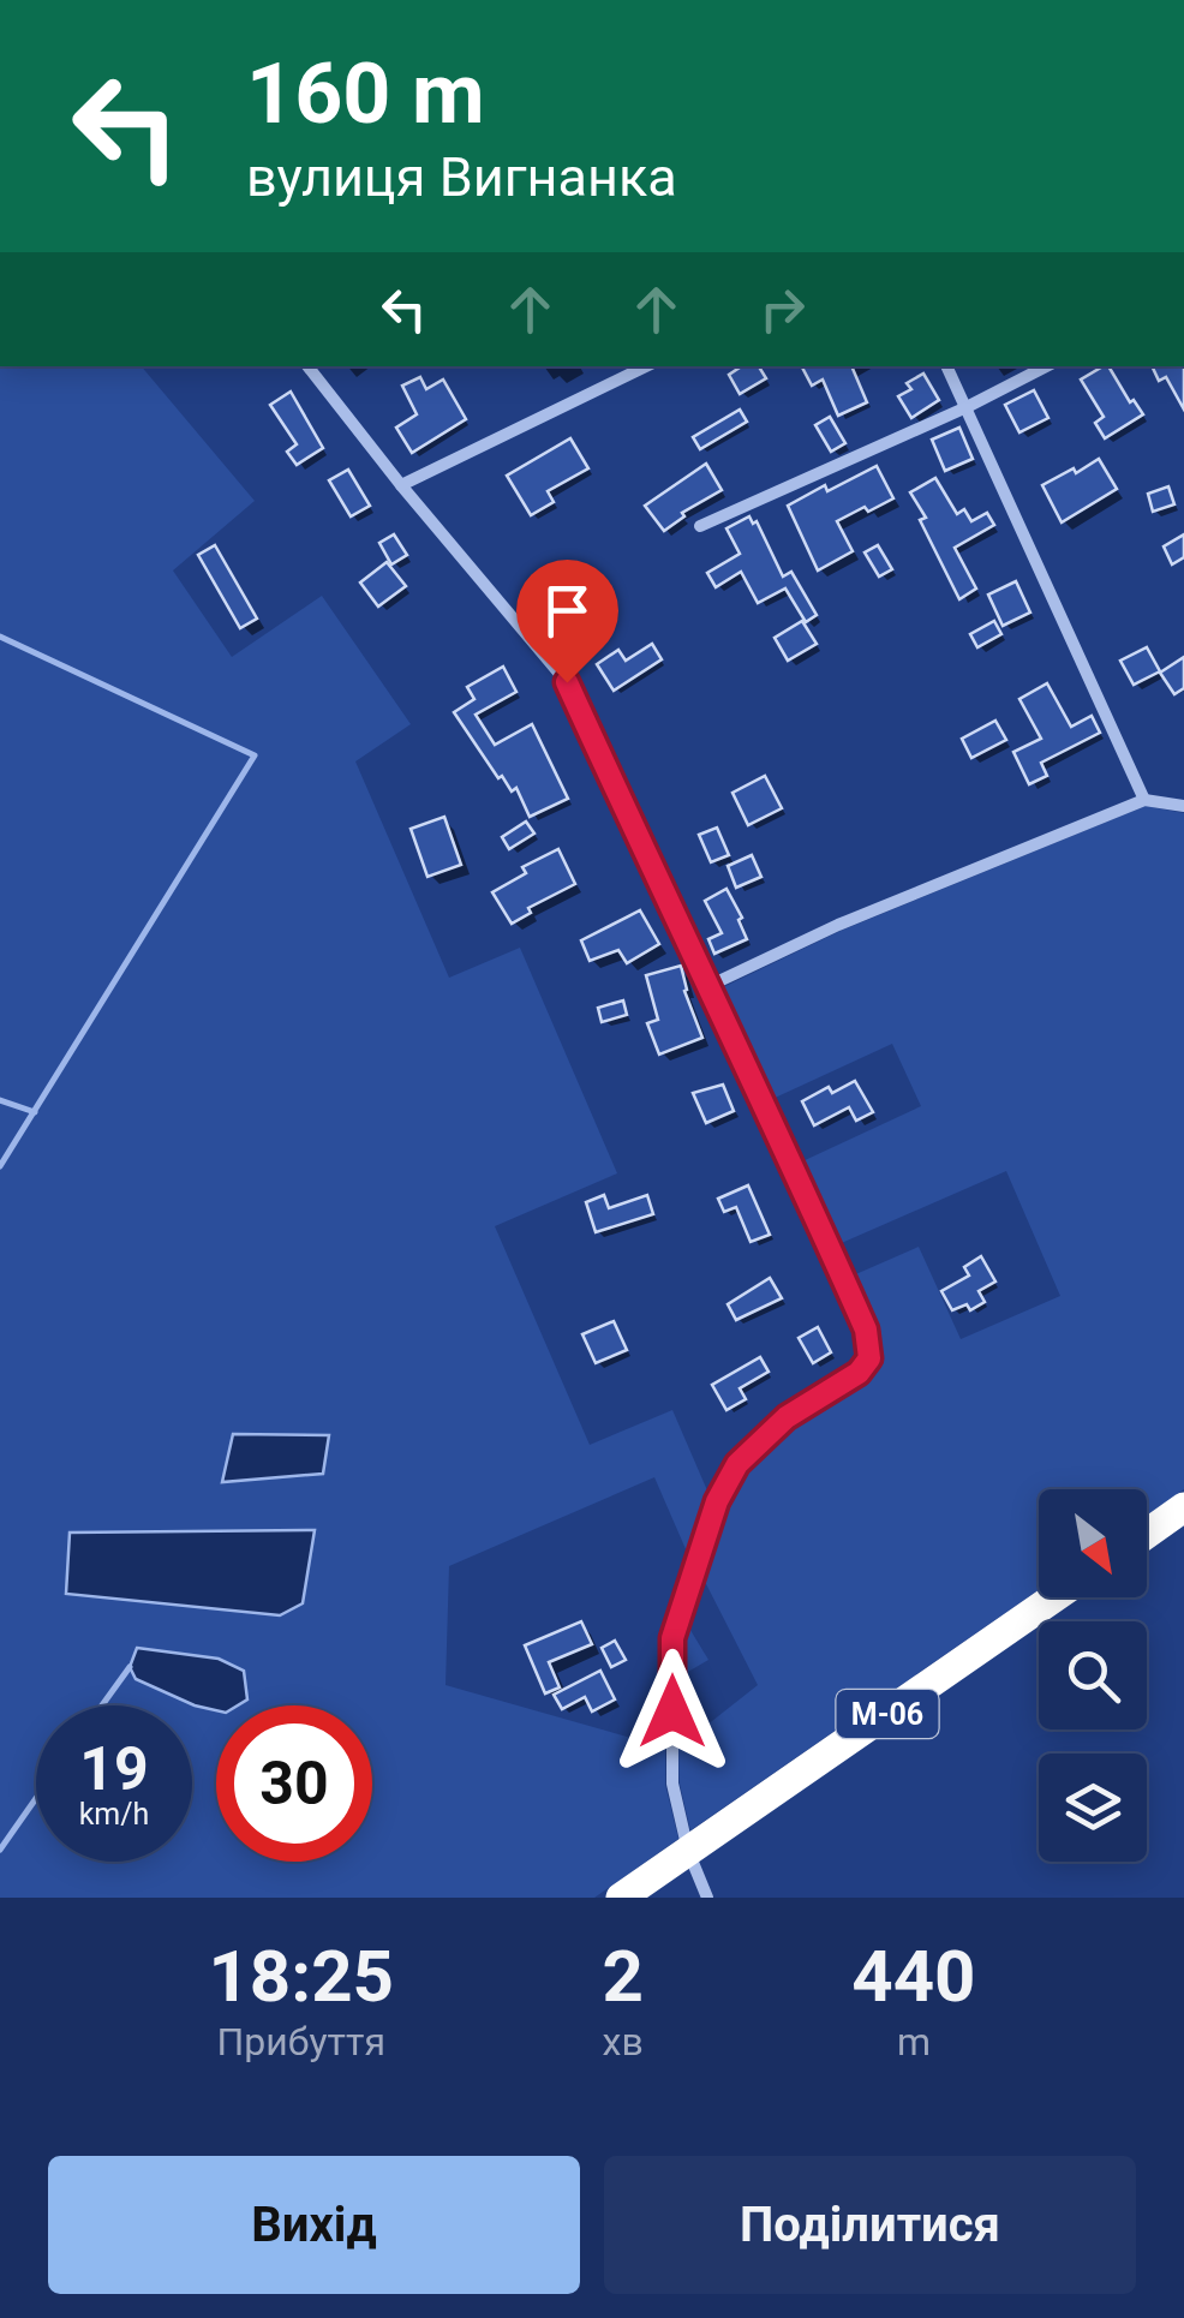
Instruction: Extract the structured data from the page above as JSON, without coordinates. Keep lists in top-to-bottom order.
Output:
{
  "streets": {
    "highway": ["М-06"]
  },
  "north": "bottom right",
  "page": {
    "turn": ["160 m", "вулиця Вигнанка"],
    "speed": "19 km/h",
    "limit": "30",
    "eta": [
      "18:25",
      "Прибуття",
      "2",
      "хв",
      "440",
      "m"
    ],
    "buttons": ["Вихід", "Поділитися"]
  }
}
